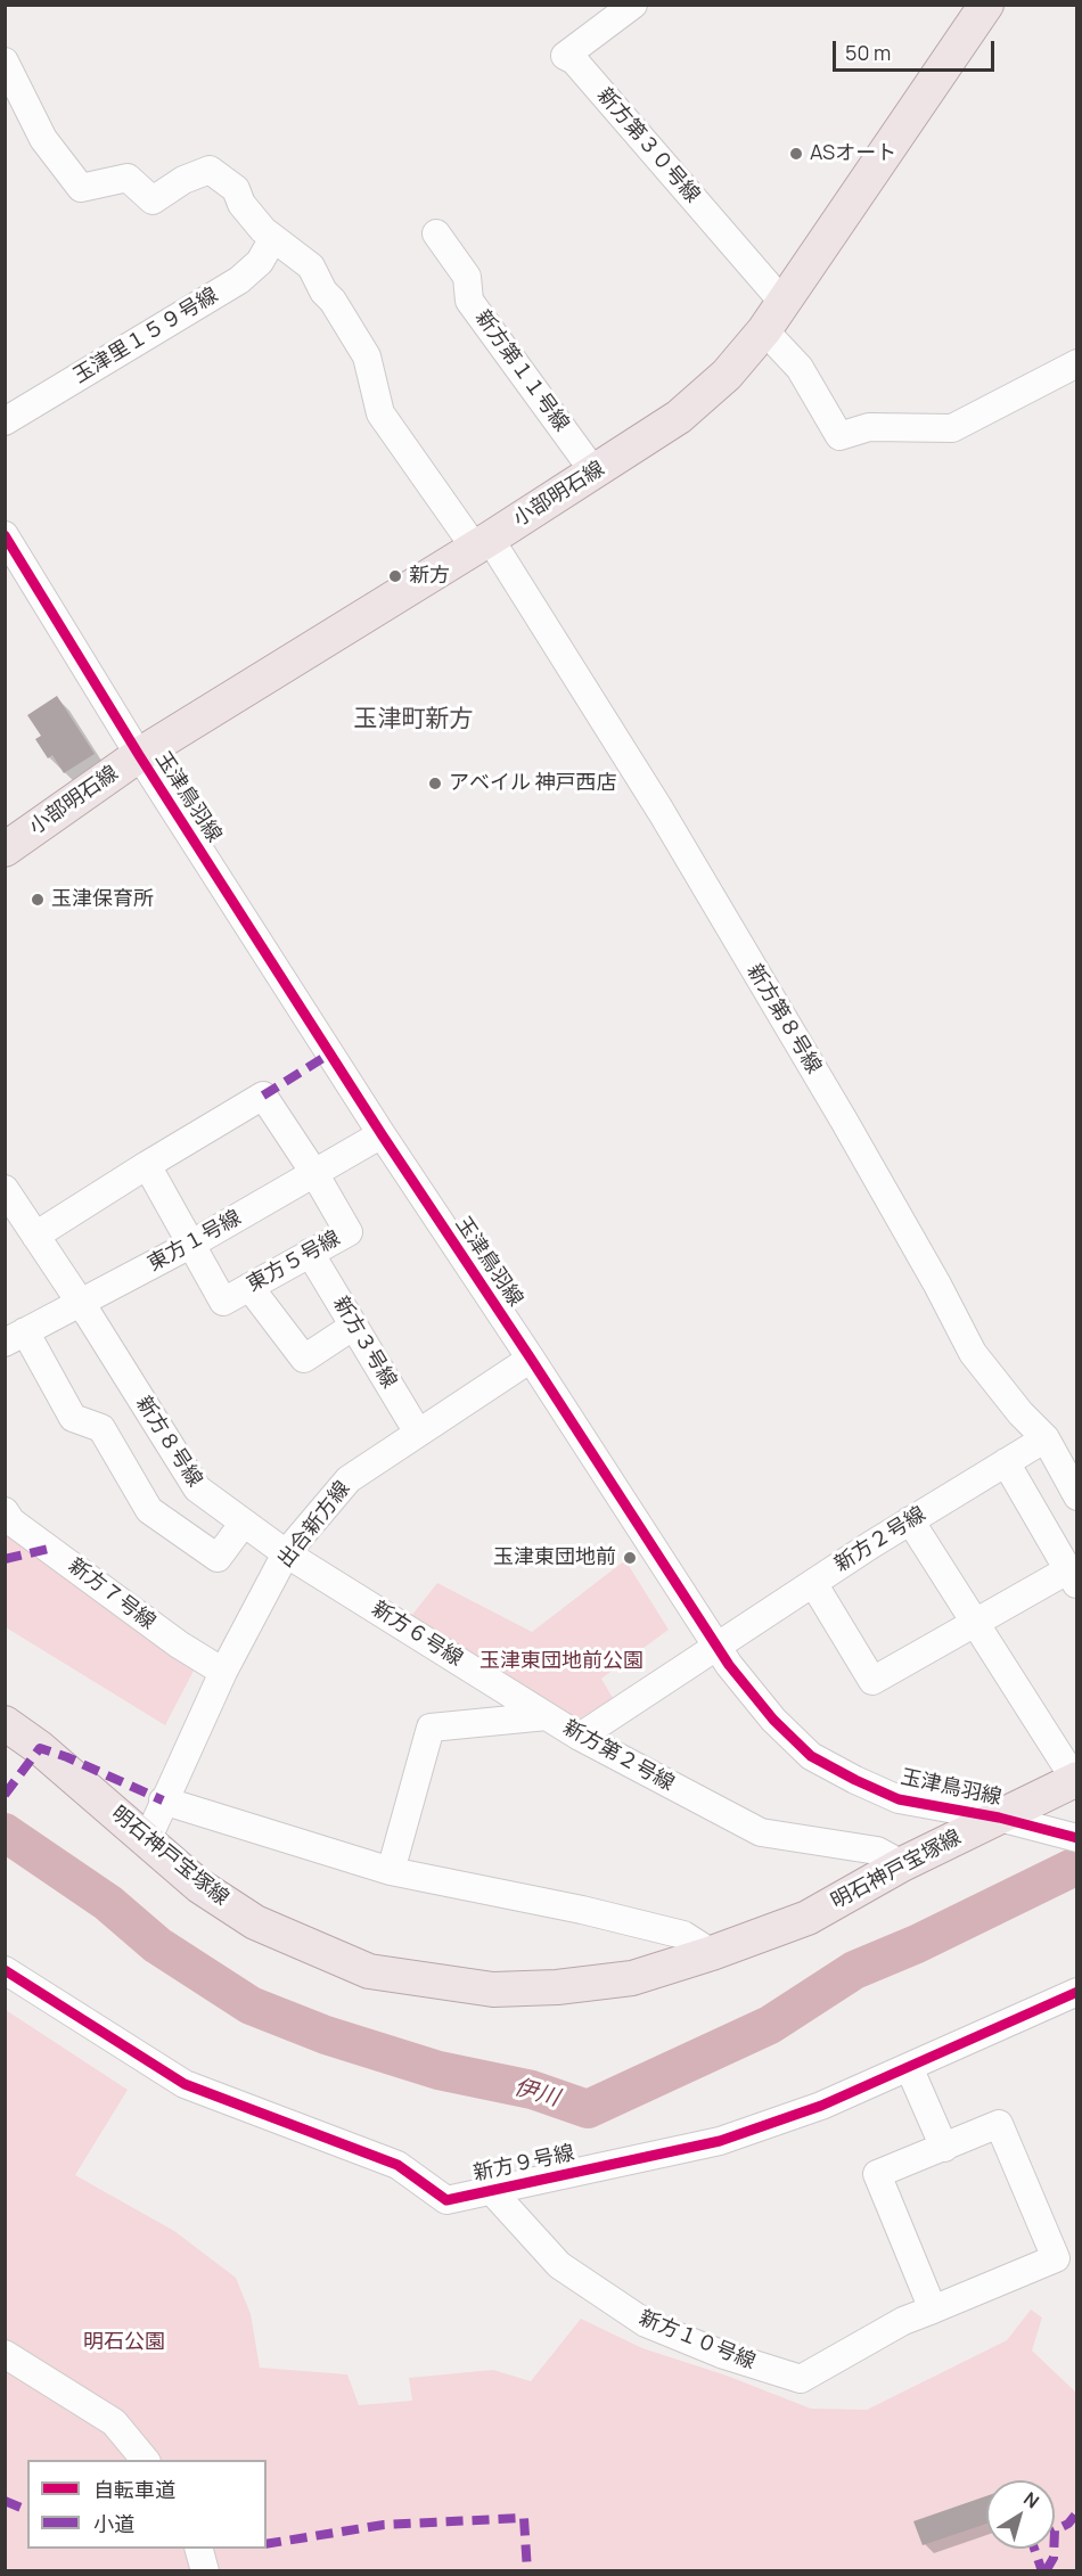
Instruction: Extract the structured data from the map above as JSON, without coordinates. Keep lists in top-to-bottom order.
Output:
{
  "streets": {
    "main road": ["小部明石線", "明石神戸宝塚線"],
    "street": [
      "新方第３０号線",
      "玉津里１５９号線",
      "新方第１１号線",
      "玉津鳥羽線",
      "新方第８号線",
      "東方１号線",
      "東方５号線",
      "新方３号線",
      "新方８号線",
      "出合新方線",
      "新方２号線",
      "新方７号線",
      "新方６号線",
      "新方第２号線",
      "新方９号線",
      "新方１０号線"
    ]
  },
  "crossings": [
    ["新方第３０号線", "小部明石線"],
    ["玉津里１５９号線", "新方第８号線"],
    ["新方第１１号線", "小部明石線"],
    ["小部明石線", "玉津鳥羽線"],
    ["小部明石線", "新方第８号線"],
    ["玉津鳥羽線", "東方１号線"],
    ["玉津鳥羽線", "出合新方線"],
    ["玉津鳥羽線", "新方２号線"],
    ["玉津鳥羽線", "明石神戸宝塚線"],
    ["新方第８号線", "新方２号線"],
    ["東方１号線", "東方５号線"],
    ["東方１号線", "新方８号線"],
    ["東方５号線", "新方３号線"],
    ["東方５号線", "新方８号線"],
    ["新方３号線", "出合新方線"],
    ["新方８号線", "出合新方線"],
    ["新方８号線", "新方６号線"],
    ["出合新方線", "新方７号線"],
    ["出合新方線", "新方６号線"],
    ["出合新方線", "明石神戸宝塚線"],
    ["新方２号線", "新方第２号線"],
    ["新方６号線", "新方第２号線"],
    ["新方第２号線", "明石神戸宝塚線"],
    ["新方９号線", "新方１０号線"]
  ],
  "districts": ["玉津町新方"],
  "water": ["伊川"],
  "parks": ["玉津東団地前公園", "明石公園"],
  "places": [
    "ASオート",
    "新方",
    "アベイル 神戸西店",
    "玉津保育所",
    "玉津東団地前"
  ],
  "legend": ["自転車道", "小道"],
  "scale_bar": "50 m",
  "north": "top right"
}
